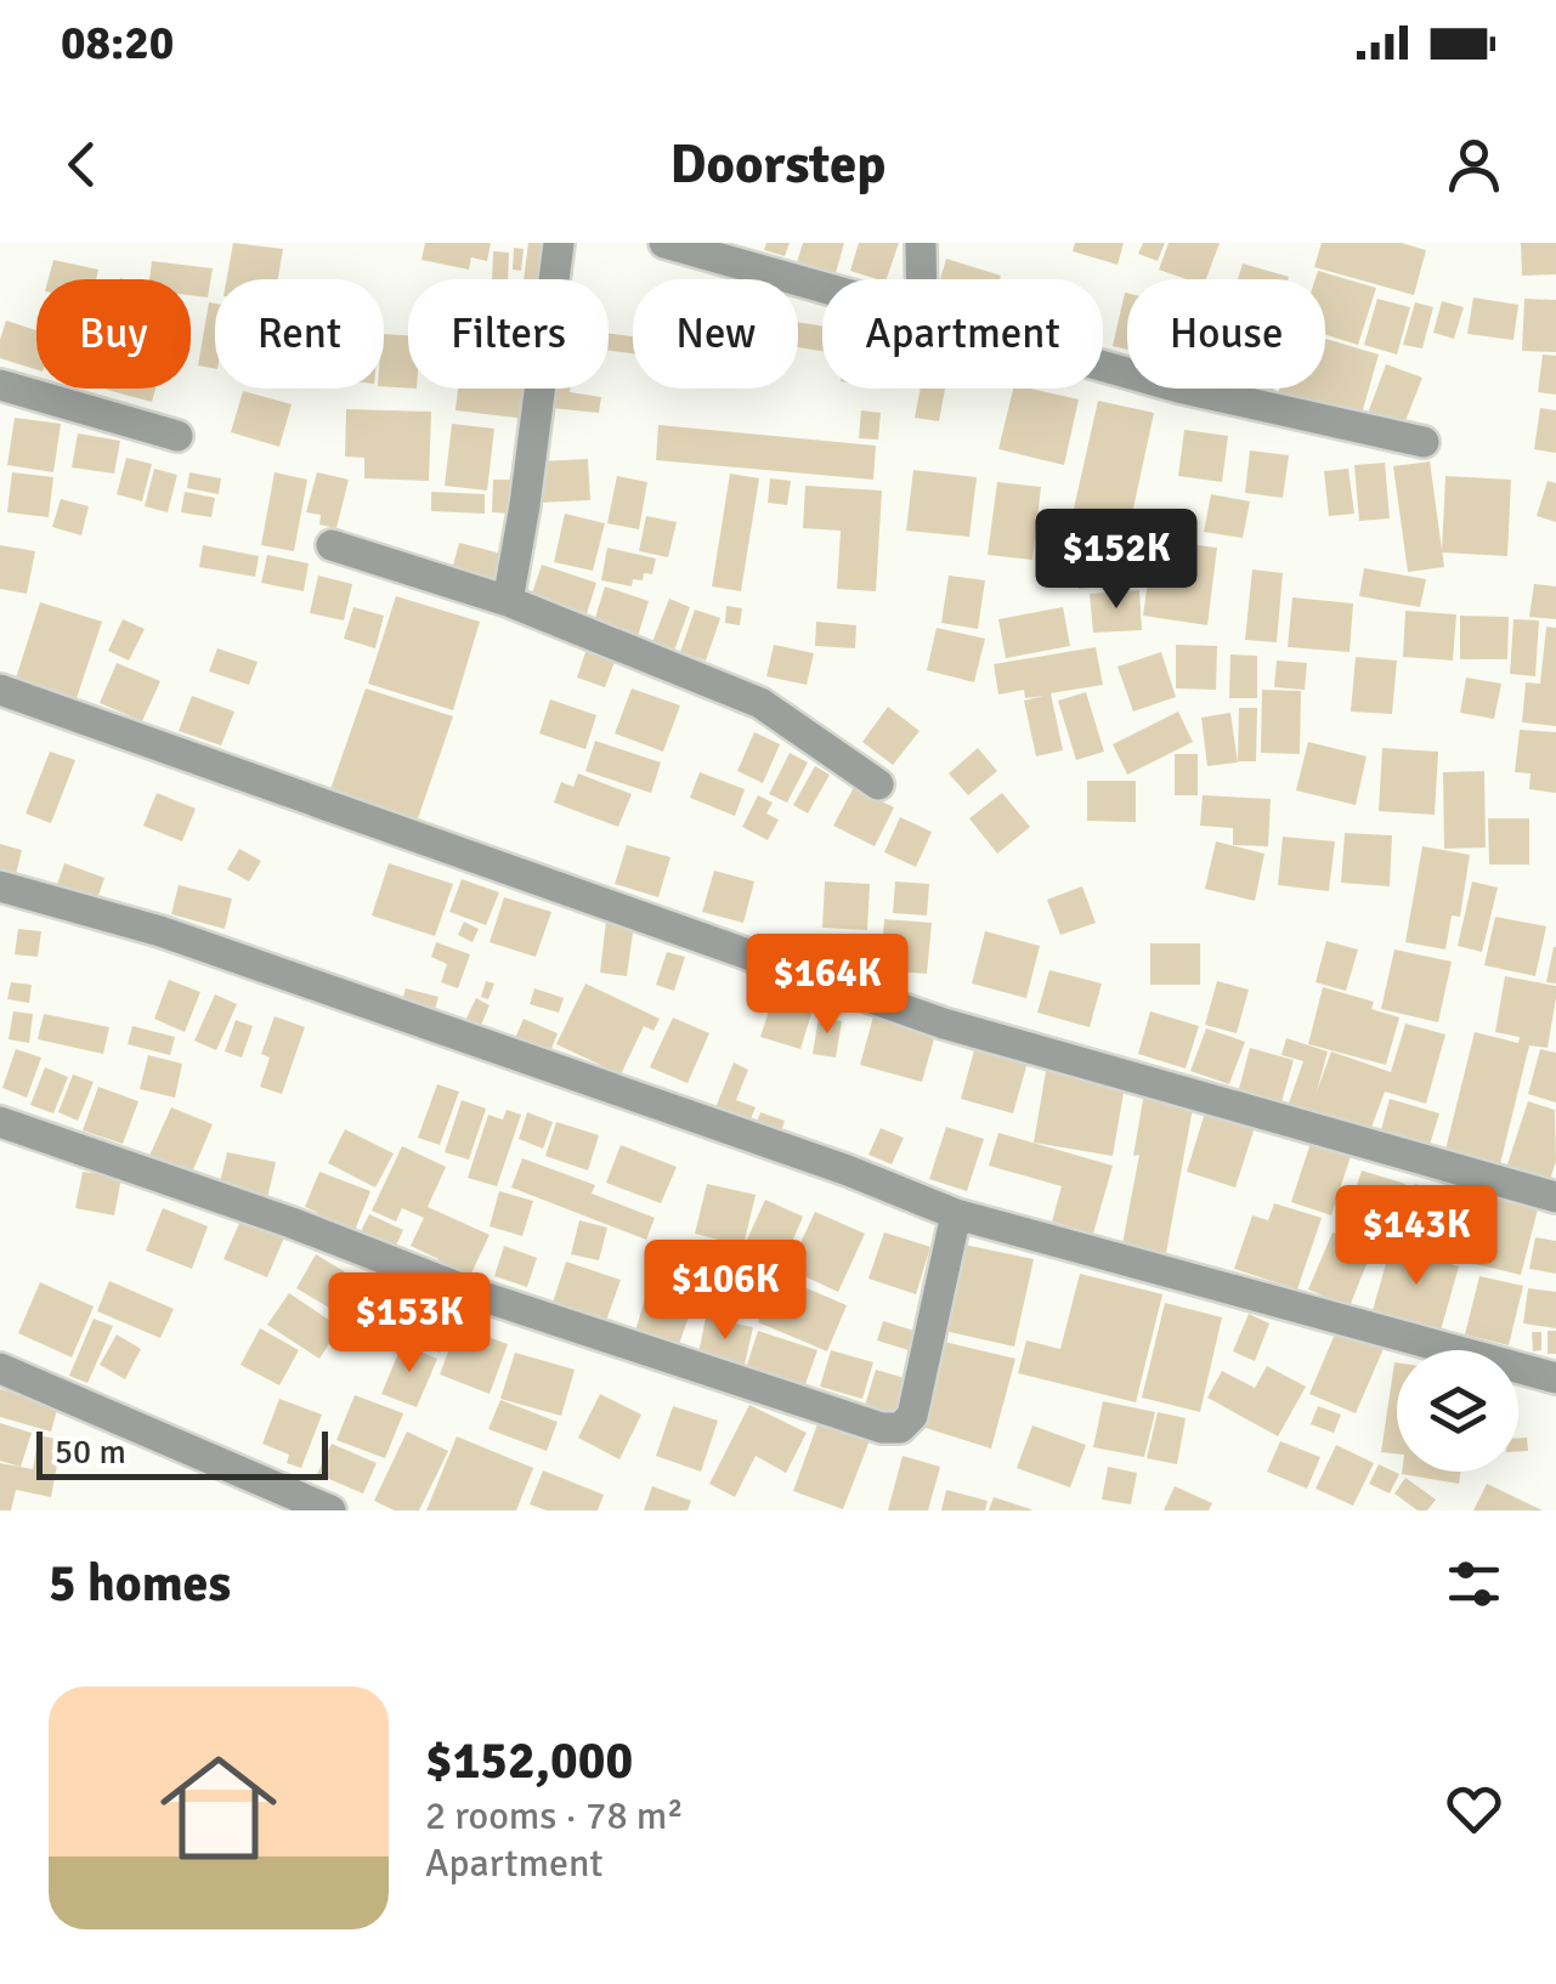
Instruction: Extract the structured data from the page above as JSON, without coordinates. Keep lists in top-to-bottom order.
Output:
{
  "scale_bar": "50 m",
  "page": {
    "status": "08:20",
    "header": "Doorstep",
    "chip": [
      "Buy",
      "Rent",
      "Filters",
      "New",
      "Apartment",
      "House"
    ],
    "price": [
      "$152K",
      "$164K",
      "$143K",
      "$106K",
      "$153K"
    ],
    "scale": "50 m",
    "heading": "5 homes",
    "list": [
      {
        "name": "$152,000",
        "note": "2 rooms · 78 m² · Apartment"
      }
    ]
  }
}
